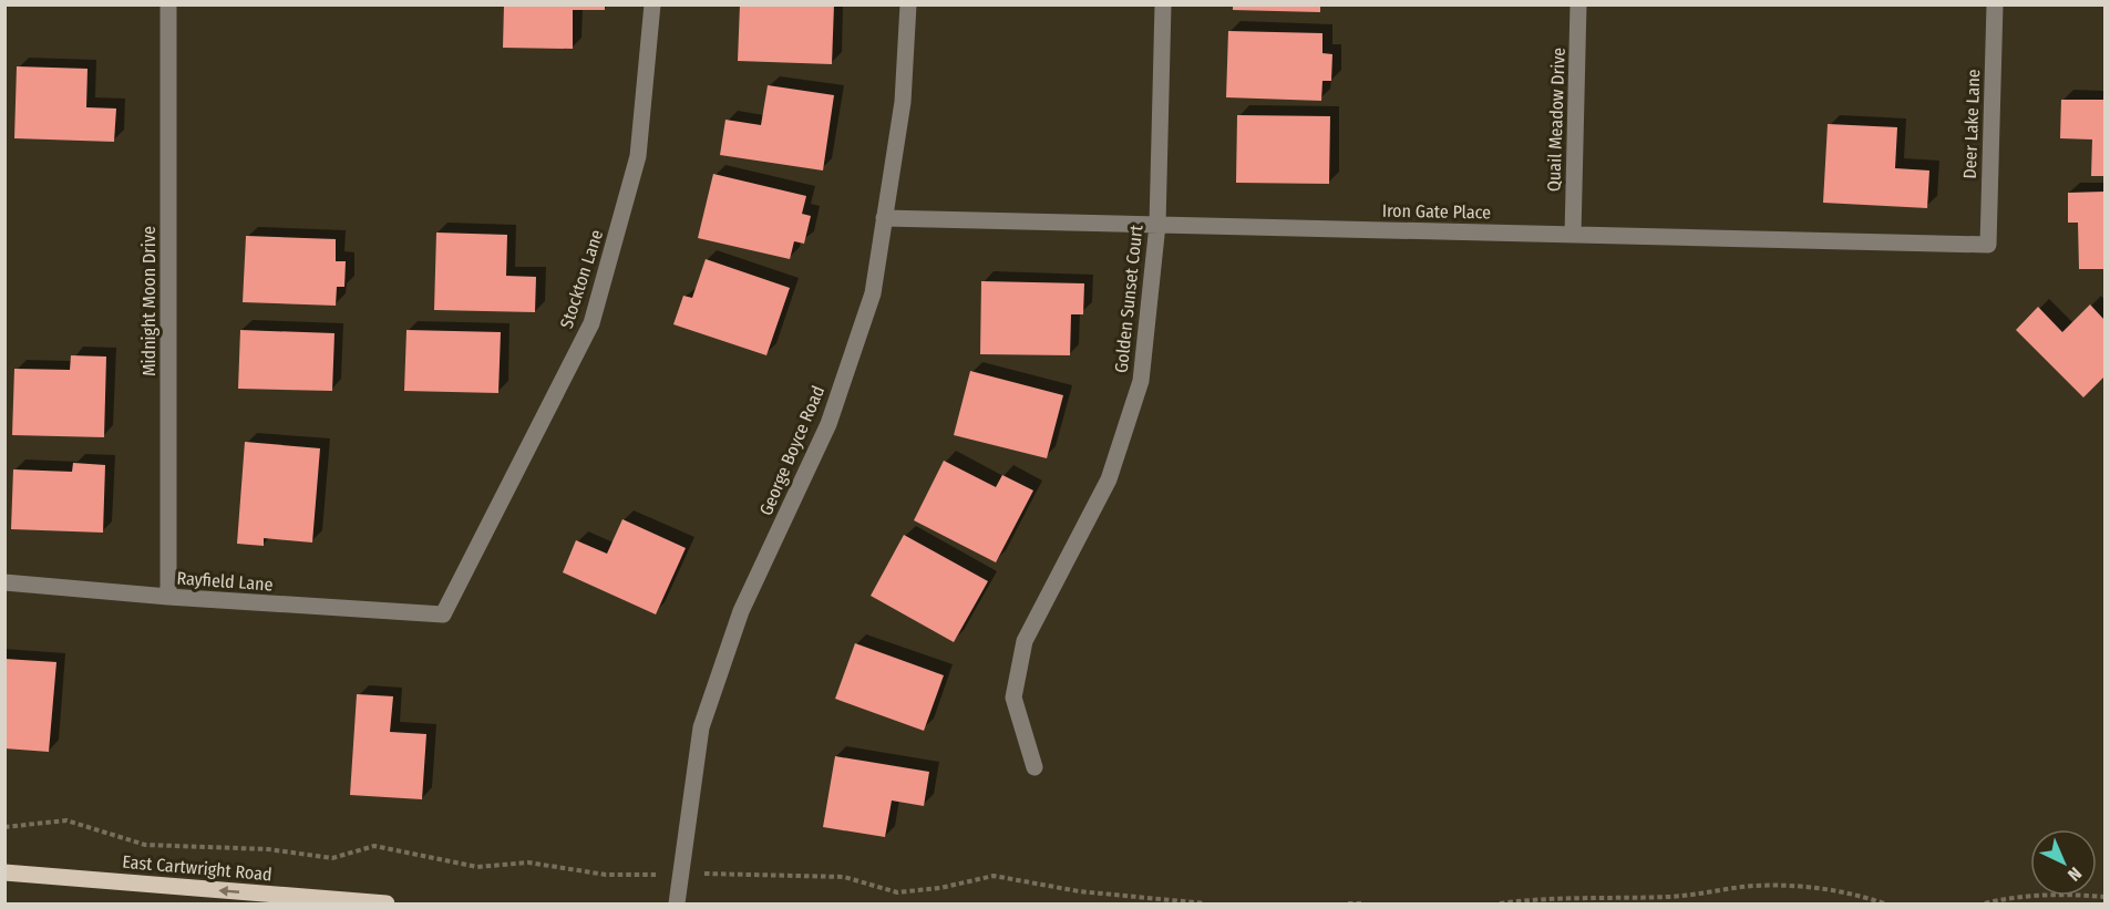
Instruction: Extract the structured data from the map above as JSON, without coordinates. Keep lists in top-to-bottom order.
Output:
{
  "streets": {
    "main road": ["East Cartwright Road"],
    "street": [
      "Quail Meadow Drive",
      "Deer Lake Lane",
      "Iron Gate Place",
      "Stockton Lane",
      "Golden Sunset Court",
      "Midnight Moon Drive",
      "George Boyce Road",
      "Rayfield Lane"
    ]
  },
  "crossings": [
    ["Quail Meadow Drive", "Iron Gate Place"],
    ["Deer Lake Lane", "Iron Gate Place"],
    ["Iron Gate Place", "Golden Sunset Court"],
    ["Iron Gate Place", "George Boyce Road"],
    ["Stockton Lane", "Rayfield Lane"],
    ["Midnight Moon Drive", "Rayfield Lane"]
  ],
  "one_way": ["East Cartwright Road"],
  "north": "bottom right"
}
